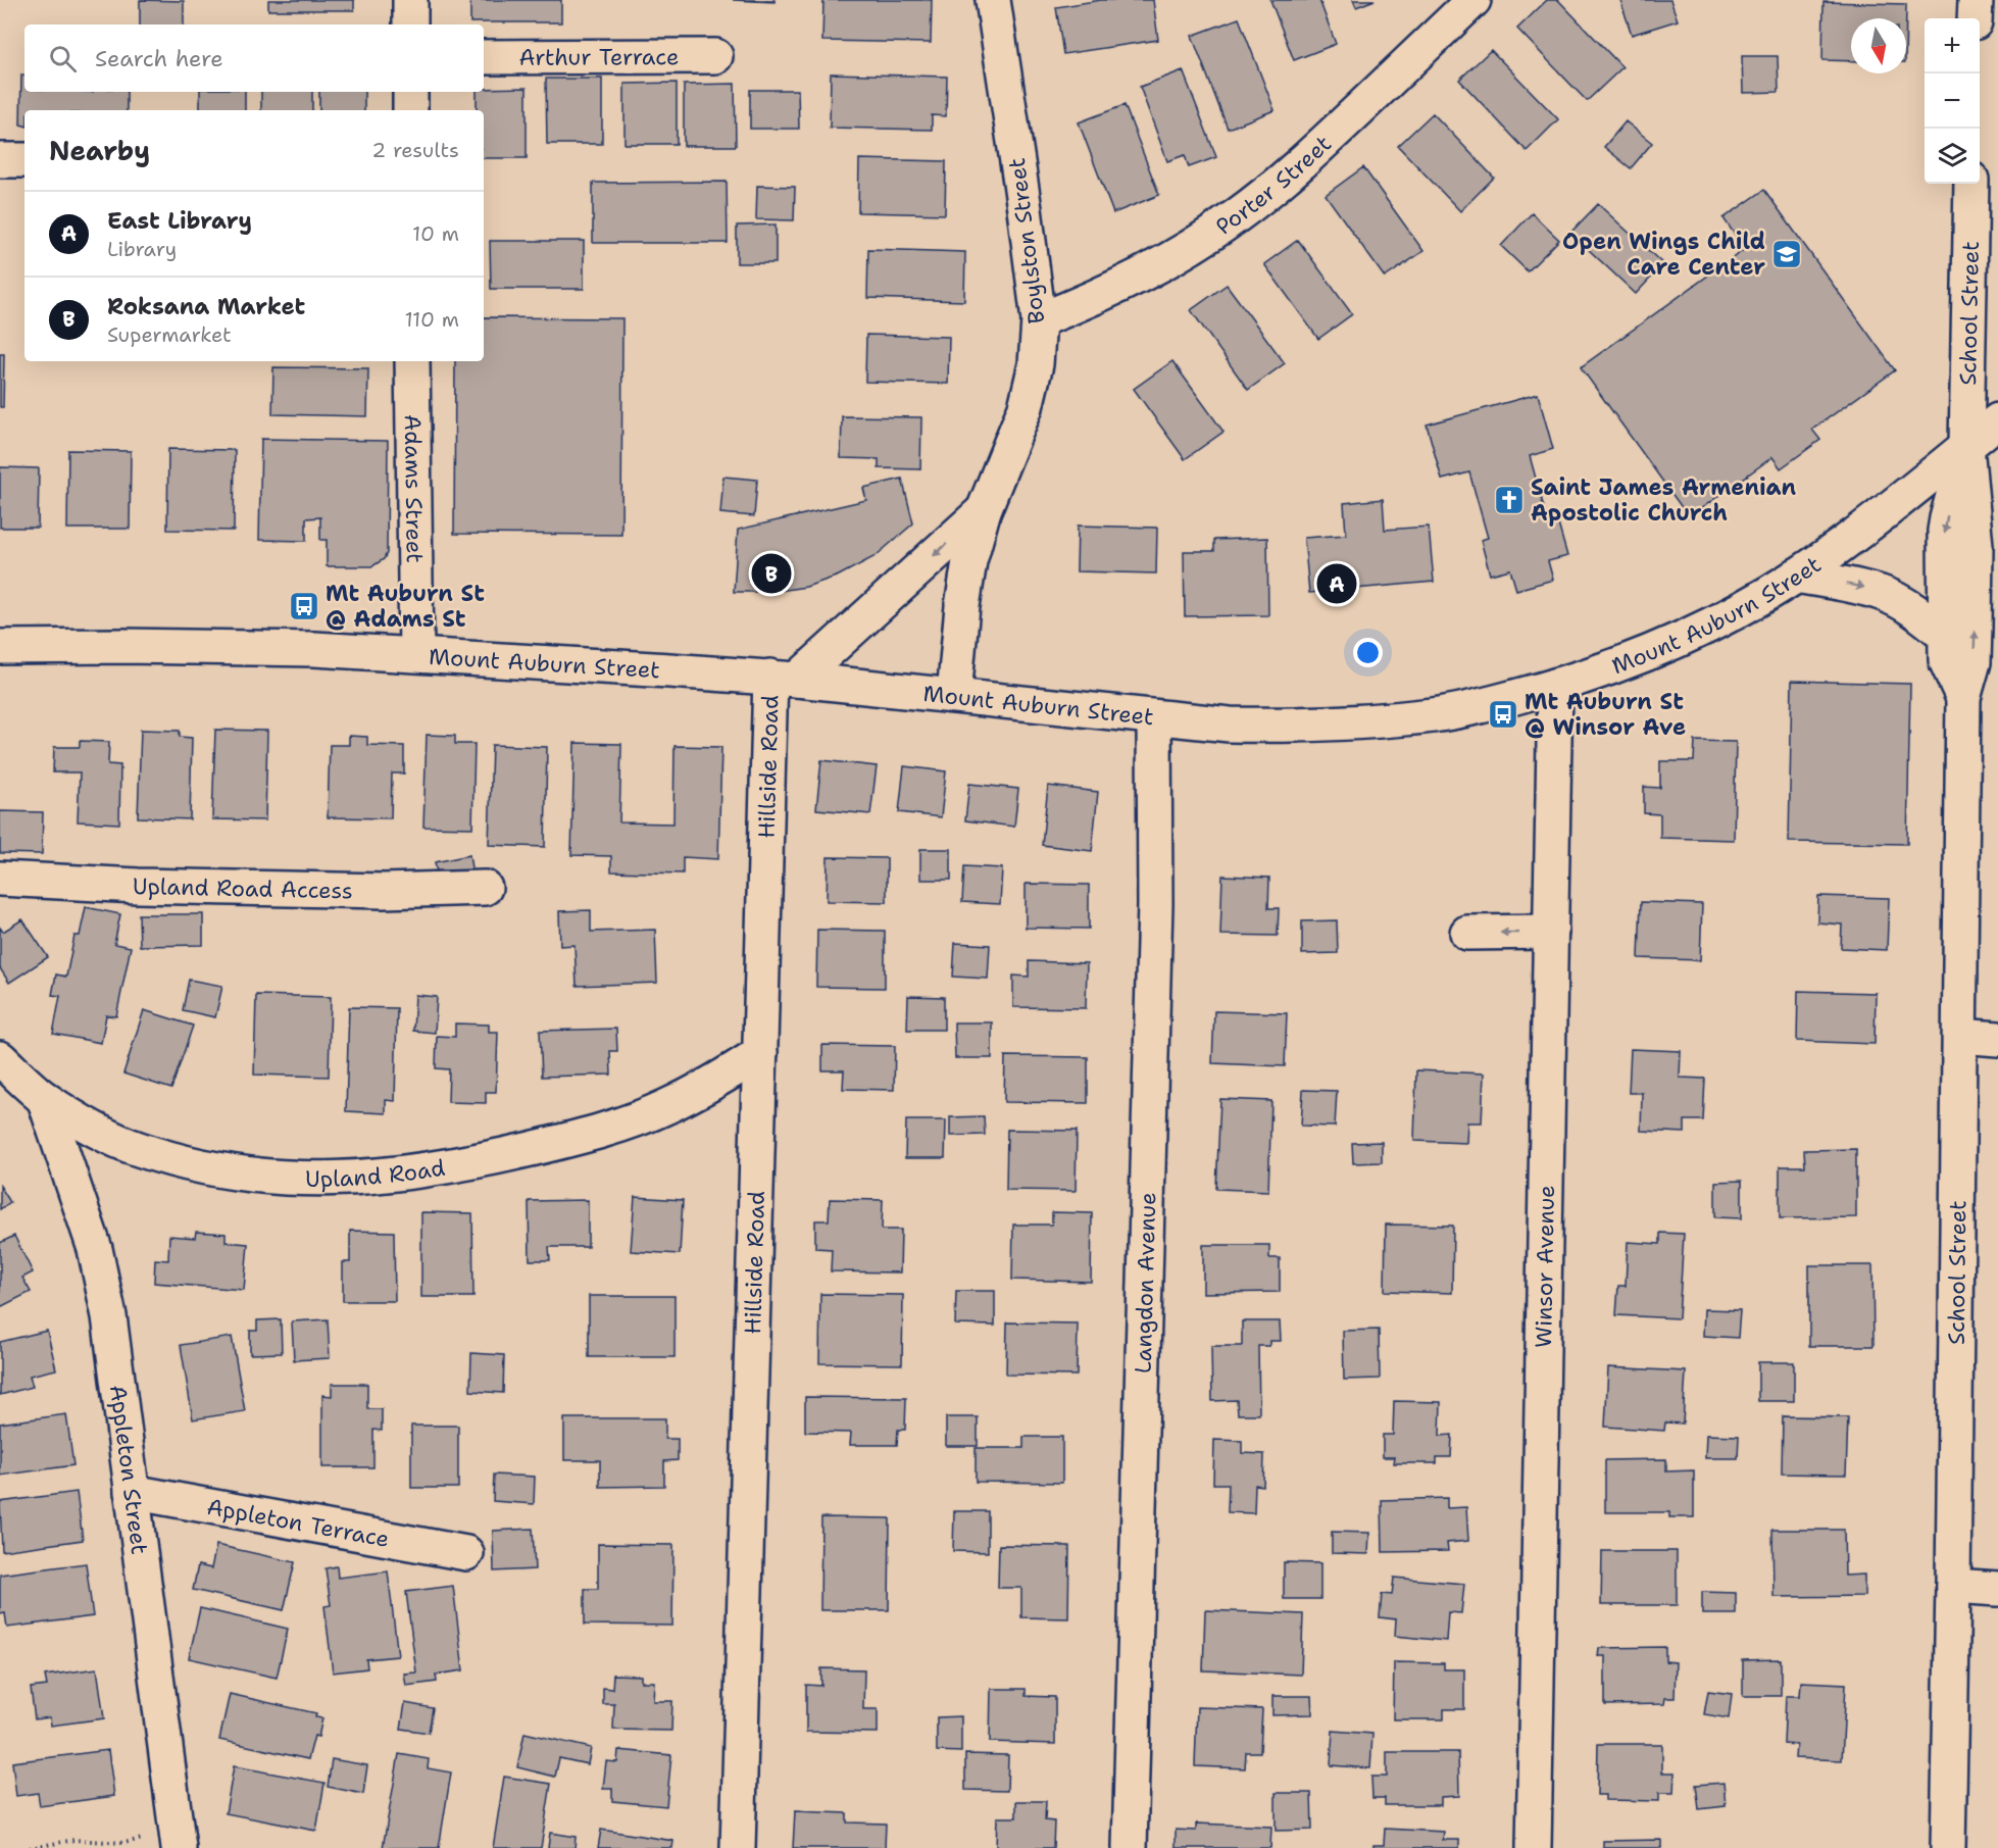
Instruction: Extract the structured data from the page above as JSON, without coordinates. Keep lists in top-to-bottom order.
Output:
{
  "streets": {
    "street": [
      "Arthur Terrace",
      "Porter Street",
      "Boylston Street",
      "School Street",
      "Adams Street",
      "Mount Auburn Street",
      "Hillside Road",
      "Upland Road Access",
      "Upland Road",
      "Winsor Avenue",
      "Langdon Avenue",
      "Appleton Street",
      "Appleton Terrace"
    ]
  },
  "crossings": [
    ["Porter Street", "Boylston Street"],
    ["Boylston Street", "Mount Auburn Street"],
    ["Boylston Street", "Hillside Road"],
    ["School Street", "Mount Auburn Street"],
    ["Adams Street", "Mount Auburn Street"],
    ["Mount Auburn Street", "Hillside Road"],
    ["Mount Auburn Street", "Winsor Avenue"],
    ["Mount Auburn Street", "Langdon Avenue"],
    ["Hillside Road", "Upland Road"],
    ["Upland Road", "Appleton Street"],
    ["Appleton Street", "Appleton Terrace"]
  ],
  "places": {
    "school or university": ["Open Wings Child Care Center"],
    "church": ["Saint James Armenian Apostolic Church"],
    "bus stop": ["Mt Auburn St @ Adams St", "Mt Auburn St @ Winsor Ave"]
  },
  "north": "bottom",
  "page": {
    "map_buttons": ["+", "−"],
    "search": "Search here",
    "heading": ["Nearby", "2 results"],
    "list": [
      {
        "mark": "A",
        "name": "East Library",
        "note": "Library",
        "value": "10 m"
      },
      {
        "mark": "B",
        "name": "Roksana Market",
        "note": "Supermarket",
        "value": "110 m"
      }
    ],
    "pins": ["B", "A"]
  }
}
